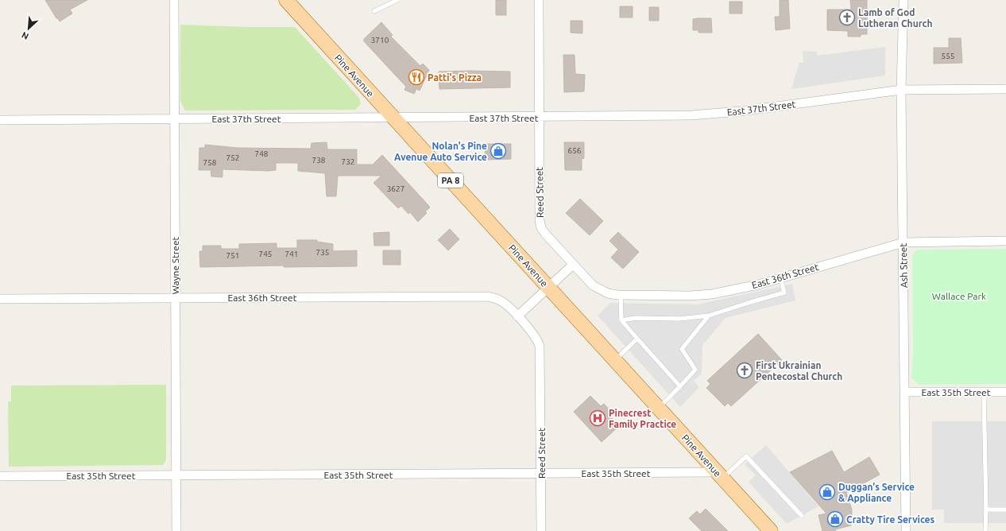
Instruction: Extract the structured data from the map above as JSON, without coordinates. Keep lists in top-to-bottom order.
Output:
{
  "streets": {
    "main road": ["Pine Avenue", "PA 8"],
    "street": [
      "East 37th Street",
      "Reed Street",
      "Wayne Street",
      "Ash Street",
      "East 36th Street",
      "East 35th Street"
    ]
  },
  "crossings": [
    ["Pine Avenue", "East 37th Street"],
    ["Pine Avenue", "East 35th Street"],
    ["East 37th Street", "Reed Street"],
    ["East 37th Street", "Wayne Street"],
    ["East 37th Street", "Ash Street"],
    ["Reed Street", "East 36th Street"],
    ["Reed Street", "East 35th Street"],
    ["Wayne Street", "East 36th Street"],
    ["Wayne Street", "East 35th Street"],
    ["Ash Street", "East 36th Street"],
    ["Ash Street", "East 35th Street"]
  ],
  "parks": ["Wallace Park"],
  "places": {
    "church": ["Lamb of God Lutheran Church", "First Ukrainian Pentecostal Church"],
    "restaurant": ["Patti's Pizza"],
    "shop": ["Nolan's Pine Avenue Auto Service", "Duggan's Service & Appliance", "Cratty Tire Services"],
    "hospital": ["Pinecrest Family Practice"]
  },
  "house_numbers": [
    "3710",
    "555",
    "656",
    "748",
    "752",
    "738",
    "732",
    "758",
    "3627",
    "735",
    "745",
    "741",
    "751"
  ],
  "north": "bottom left"
}
